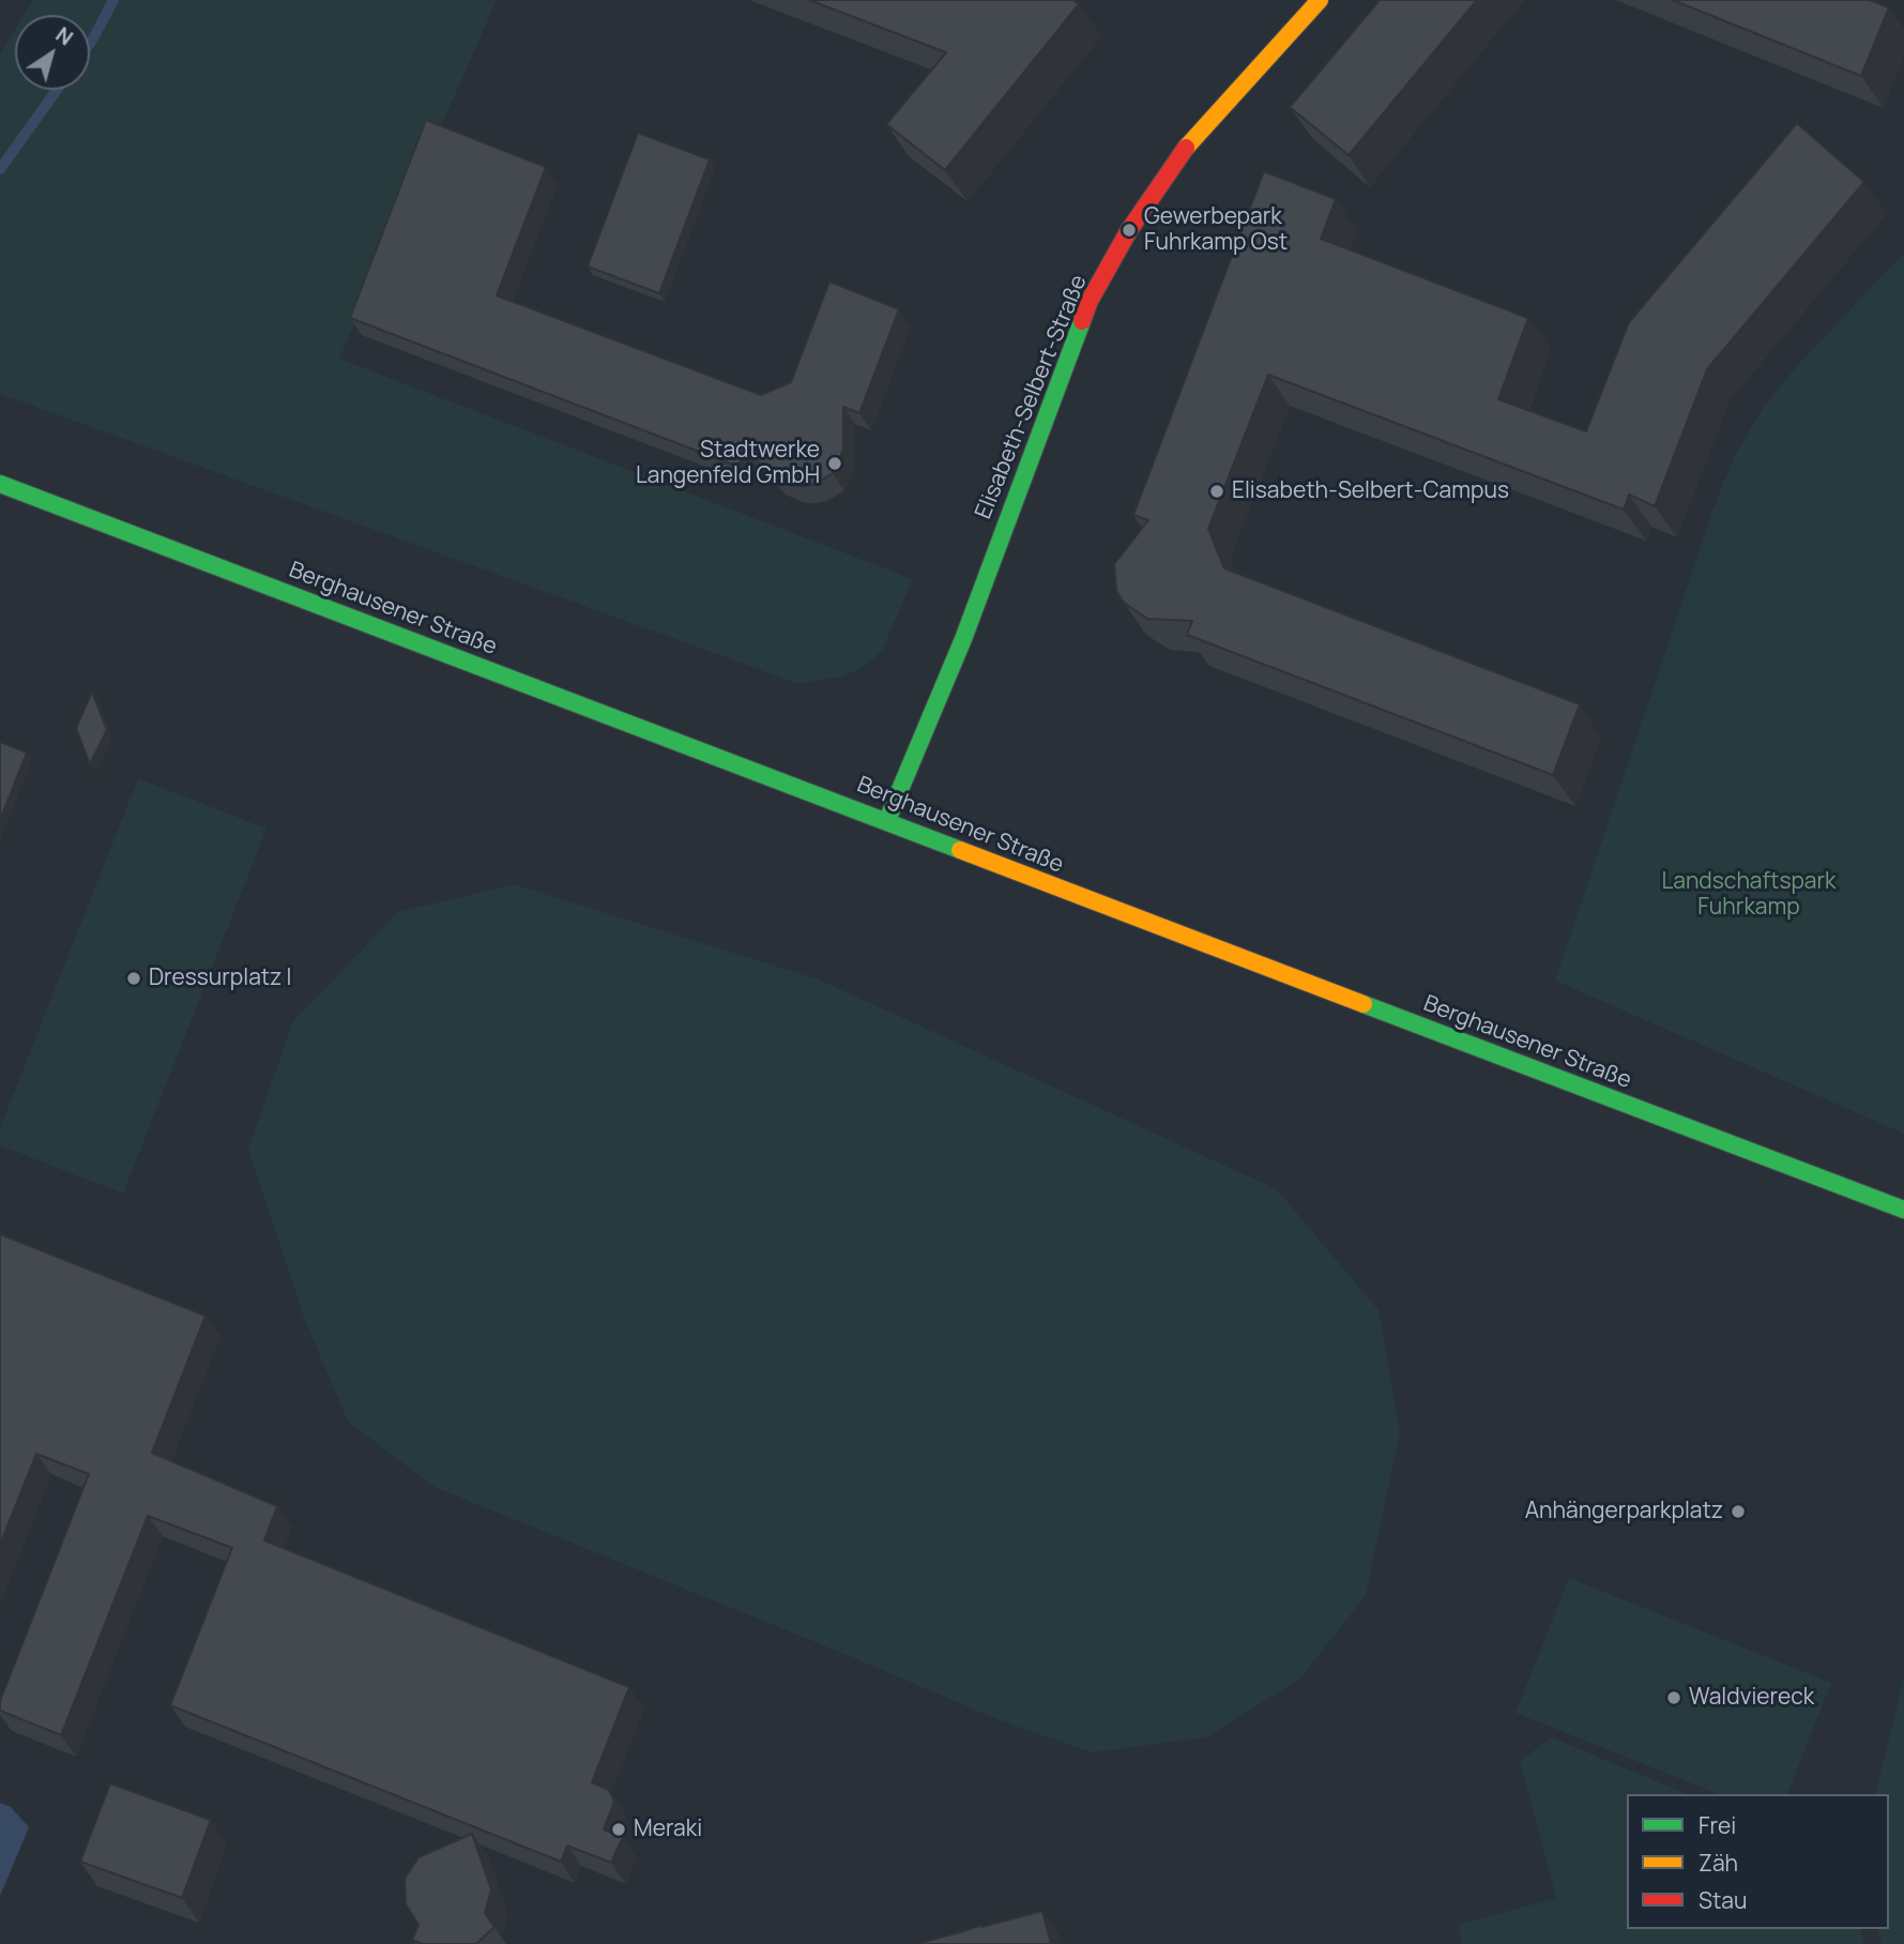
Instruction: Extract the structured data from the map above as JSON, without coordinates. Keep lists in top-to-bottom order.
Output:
{
  "streets": {
    "main road": ["Elisabeth-Selbert-Straße", "Berghausener Straße"]
  },
  "crossings": [
    ["Elisabeth-Selbert-Straße", "Berghausener Straße"]
  ],
  "parks": ["Landschaftspark Fuhrkamp"],
  "places": [
    "Gewerbepark Fuhrkamp Ost",
    "Stadtwerke Langenfeld GmbH",
    "Elisabeth-Selbert-Campus",
    "Dressurplatz I",
    "Anhängerparkplatz",
    "Waldviereck",
    "Meraki"
  ],
  "legend": ["Frei", "Zäh", "Stau"],
  "north": "top right"
}
